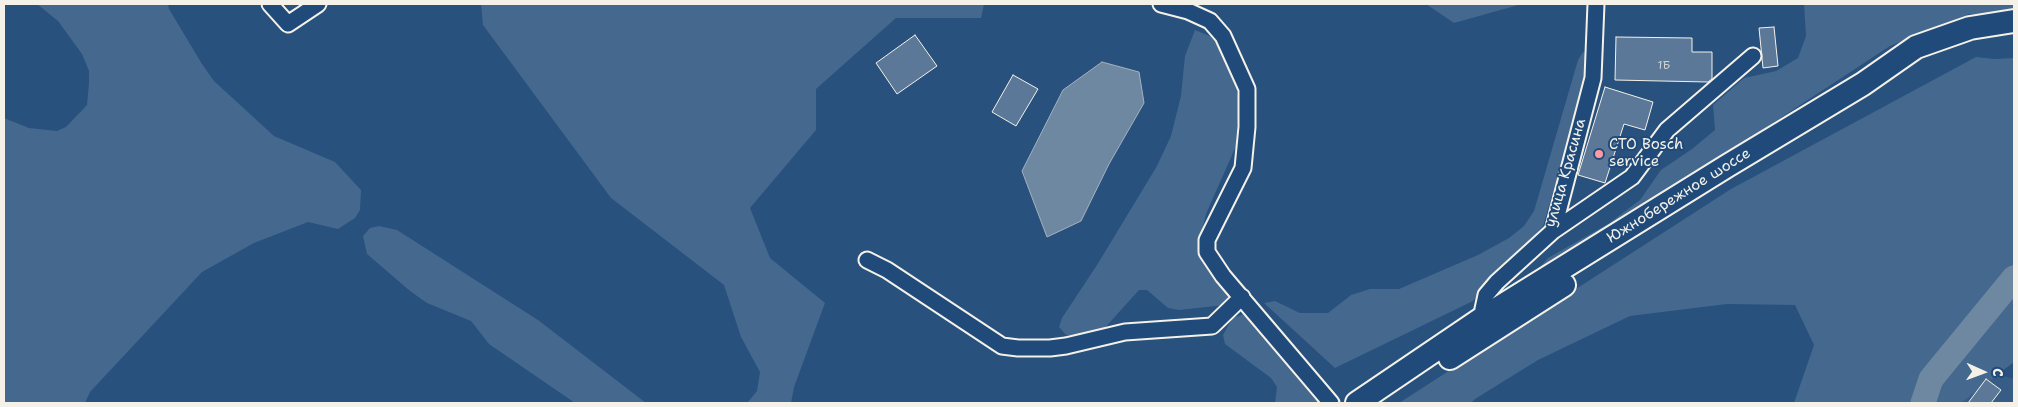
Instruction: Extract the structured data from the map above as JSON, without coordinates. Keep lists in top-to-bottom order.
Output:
{
  "streets": {
    "highway": ["Южнобережное шоссе"],
    "street": ["улица Красина"]
  },
  "crossings": [
    ["улица Красина", "Южнобережное шоссе"]
  ],
  "places": ["СТО Bosch service"],
  "house_numbers": ["1Б"],
  "north": "right"
}
